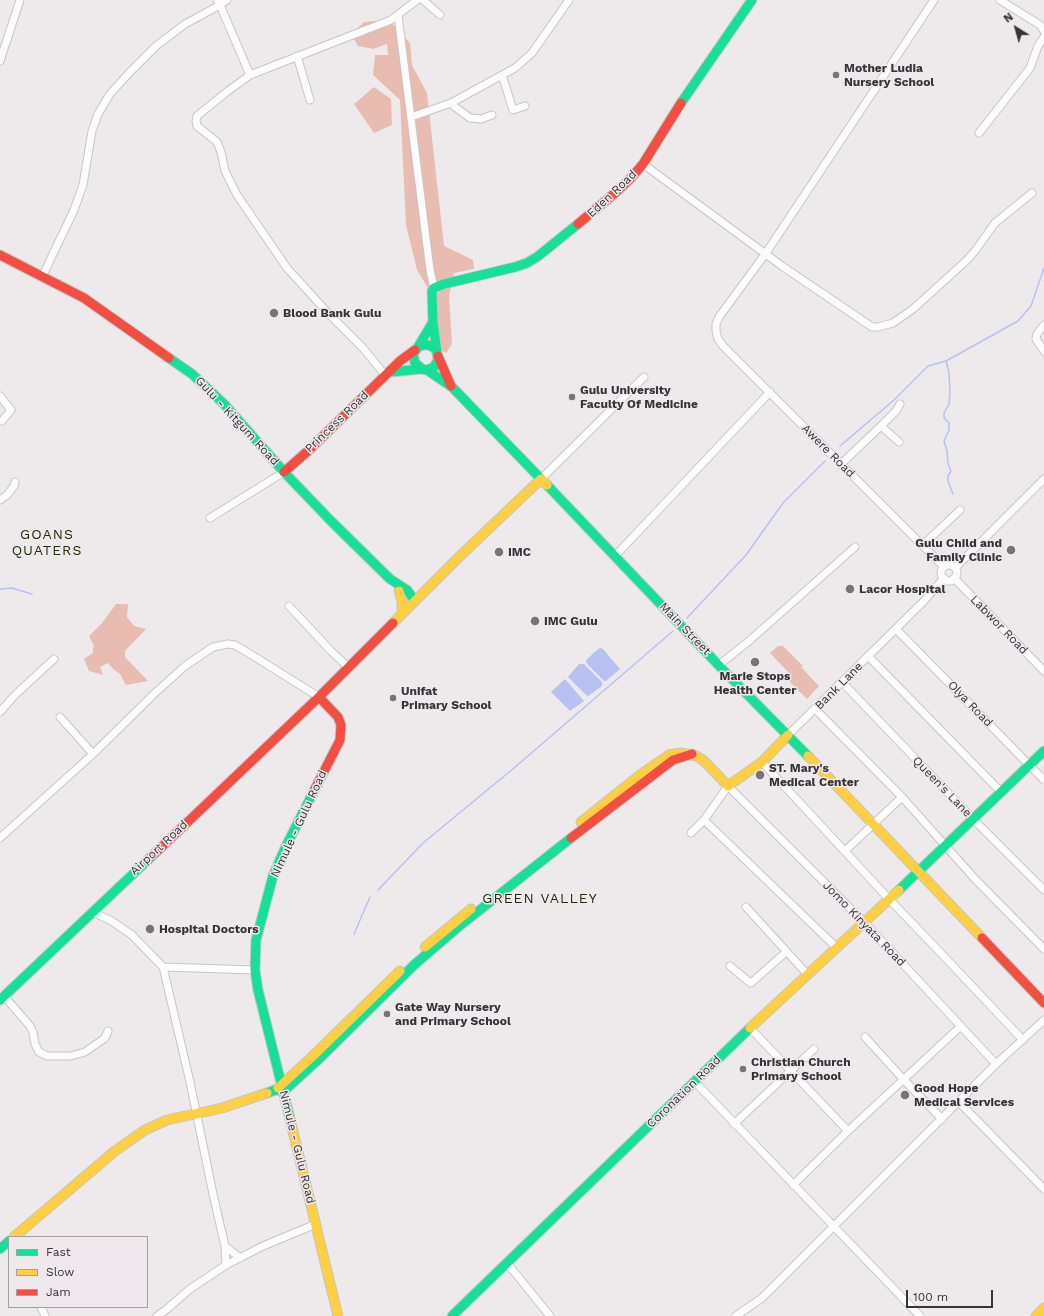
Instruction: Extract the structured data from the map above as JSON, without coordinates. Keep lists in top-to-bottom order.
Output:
{
  "streets": {
    "main road": [
      "Eden Road",
      "Gulu - Kitgum Road",
      "Princess Road",
      "Main Street",
      "Bank Lane",
      "Nimule - Gulu Road",
      "Airport Road",
      "Coronation Road"
    ],
    "street": [
      "Awere Road",
      "Labwor Road",
      "Olya Road",
      "Queen's Lane",
      "Jomo Kinyata Road"
    ]
  },
  "crossings": [
    ["Gulu - Kitgum Road", "Princess Road"],
    ["Awere Road", "Labwor Road"],
    ["Awere Road", "Bank Lane"],
    ["Labwor Road", "Bank Lane"],
    ["Main Street", "Bank Lane"],
    ["Main Street", "Coronation Road"],
    ["Bank Lane", "Olya Road"],
    ["Bank Lane", "Queen's Lane"],
    ["Bank Lane", "Jomo Kinyata Road"],
    ["Olya Road", "Coronation Road"],
    ["Queen's Lane", "Coronation Road"],
    ["Nimule - Gulu Road", "Airport Road"],
    ["Jomo Kinyata Road", "Coronation Road"]
  ],
  "districts": ["GOANS QUATERS", "GREEN VALLEY"],
  "places": [
    "Mother Ludia Nursery School",
    "Blood Bank Gulu",
    "Gulu University Faculty Of Medicine",
    "Gulu Child and Family Clinic",
    "IMC",
    "Lacor Hospital",
    "IMC Gulu",
    "Marie Stops Health Center",
    "Unifat Primary School",
    "ST. Mary's Medical Center",
    "Hospital Doctors",
    "Gate Way Nursery and Primary School",
    "Christian Church Primary School",
    "Good Hope Medical Services"
  ],
  "legend": ["Fast", "Slow", "Jam"],
  "scale_bar": "100 m",
  "north": "top left"
}
